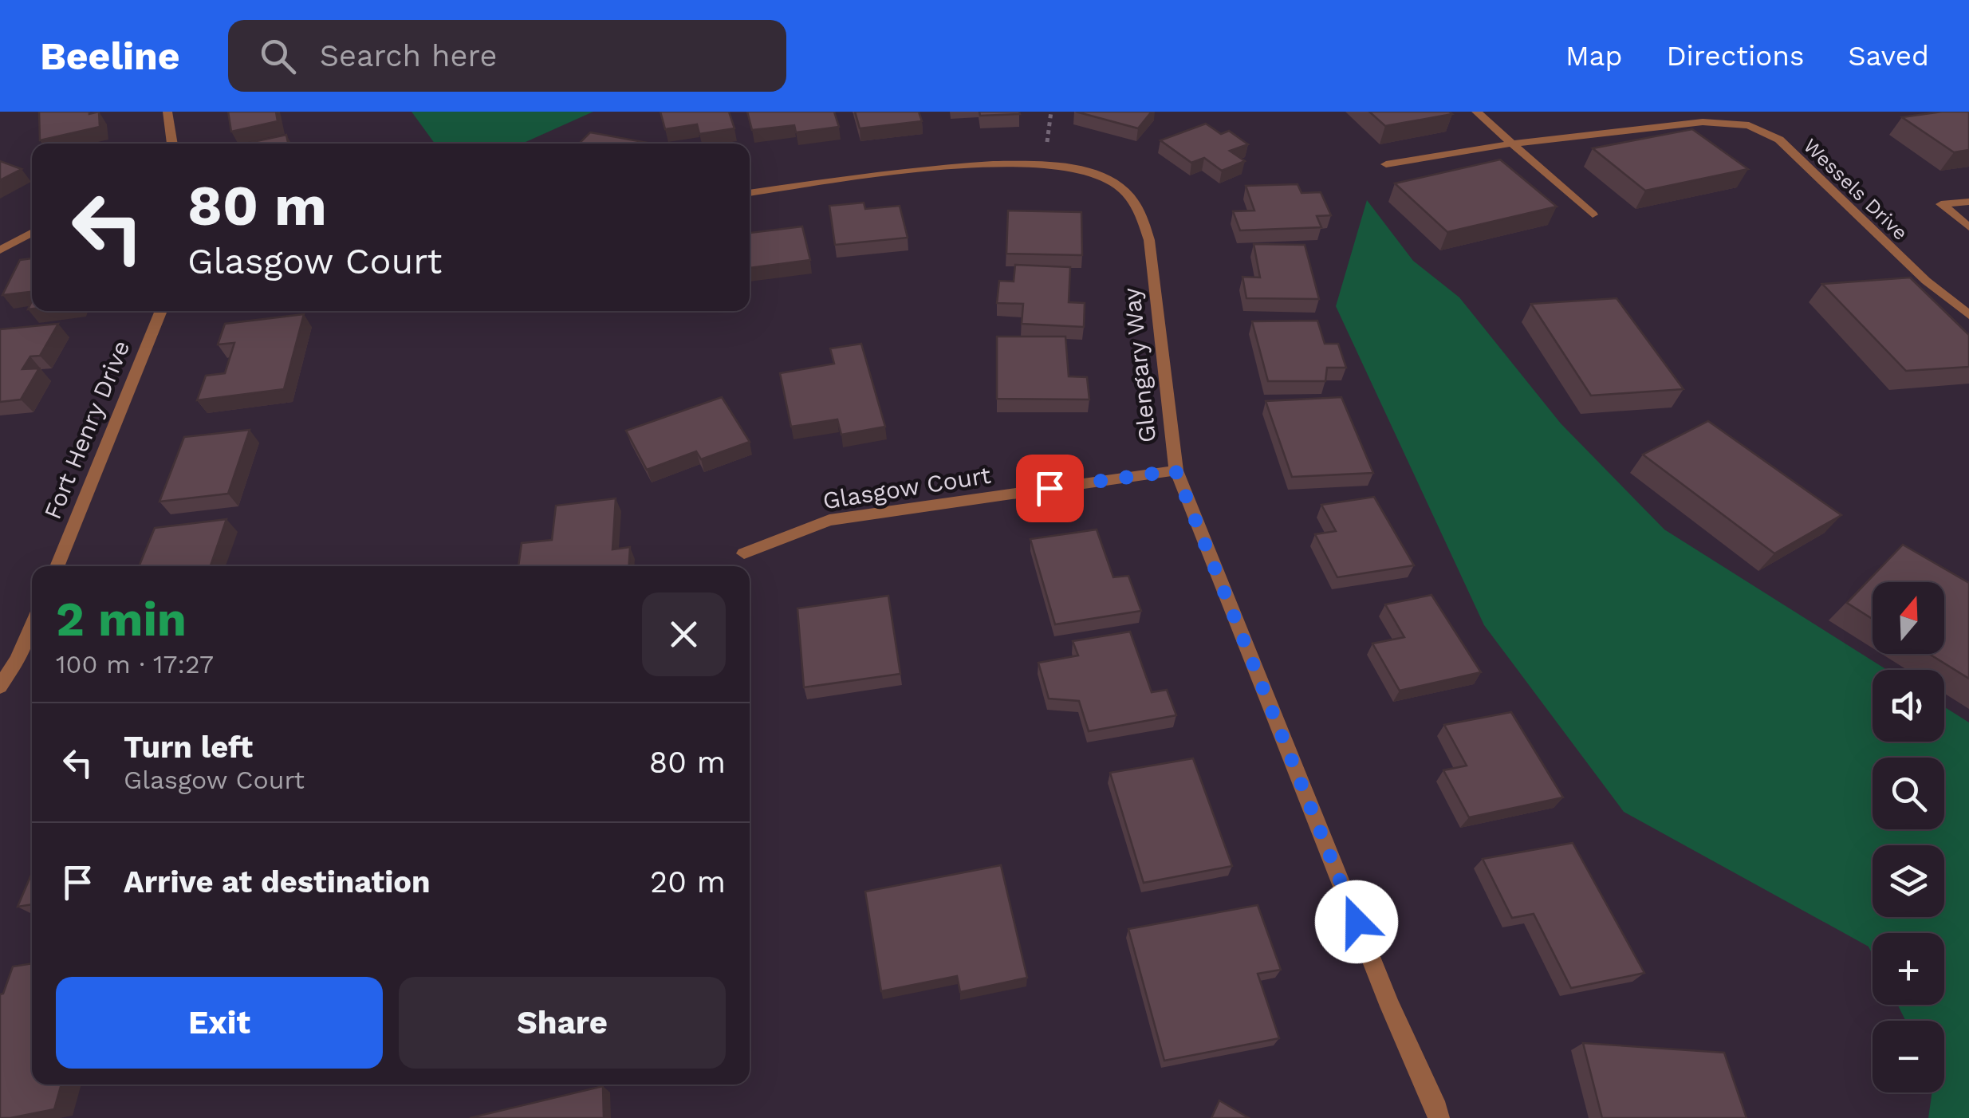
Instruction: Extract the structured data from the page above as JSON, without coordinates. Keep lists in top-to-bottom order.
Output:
{
  "streets": {
    "street": [
      "Wessels Drive",
      "Glengary Way",
      "Fort Henry Drive",
      "Glasgow Court"
    ]
  },
  "crossings": [
    ["Glengary Way", "Glasgow Court"]
  ],
  "north": "top",
  "page": {
    "header": "Beeline",
    "search": "Search here",
    "nav": ["Map", "Directions", "Saved"],
    "turn": ["80 m", "Glasgow Court"],
    "heading": ["2 min", "100 m · 17:27"],
    "map_buttons": ["+", "−"],
    "list": [
      {
        "name": "Turn left",
        "note": "Glasgow Court",
        "value": "80 m"
      },
      {
        "name": "Arrive at destination",
        "value": "20 m"
      }
    ],
    "buttons": ["Exit", "Share"]
  }
}
